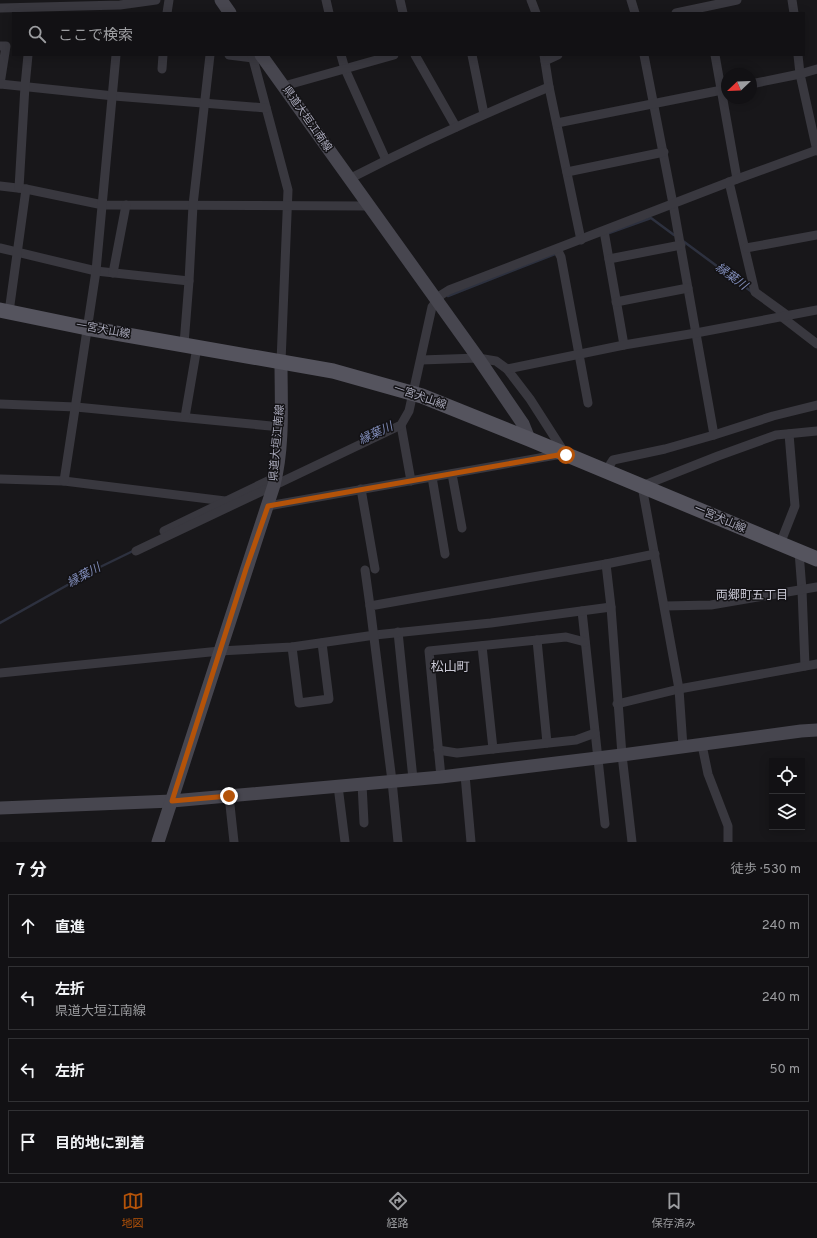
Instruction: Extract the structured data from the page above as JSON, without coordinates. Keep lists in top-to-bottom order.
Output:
{
  "streets": {
    "main road": ["県道大垣江南線", "一宮犬山線"]
  },
  "crossings": [
    ["県道大垣江南線", "一宮犬山線"]
  ],
  "districts": ["両郷町五丁目", "松山町"],
  "water": ["縁葉川"],
  "north": "bottom left",
  "page": {
    "search": "ここで検索",
    "heading": ["7 分", "徒歩 · 530 m"],
    "list": [
      ["直進", "240 m"],
      ["左折", "県道大垣江南線", "240 m"],
      ["左折", "50 m"],
      "目的地に到着"
    ],
    "nav": ["地図", "経路", "保存済み"]
  }
}
